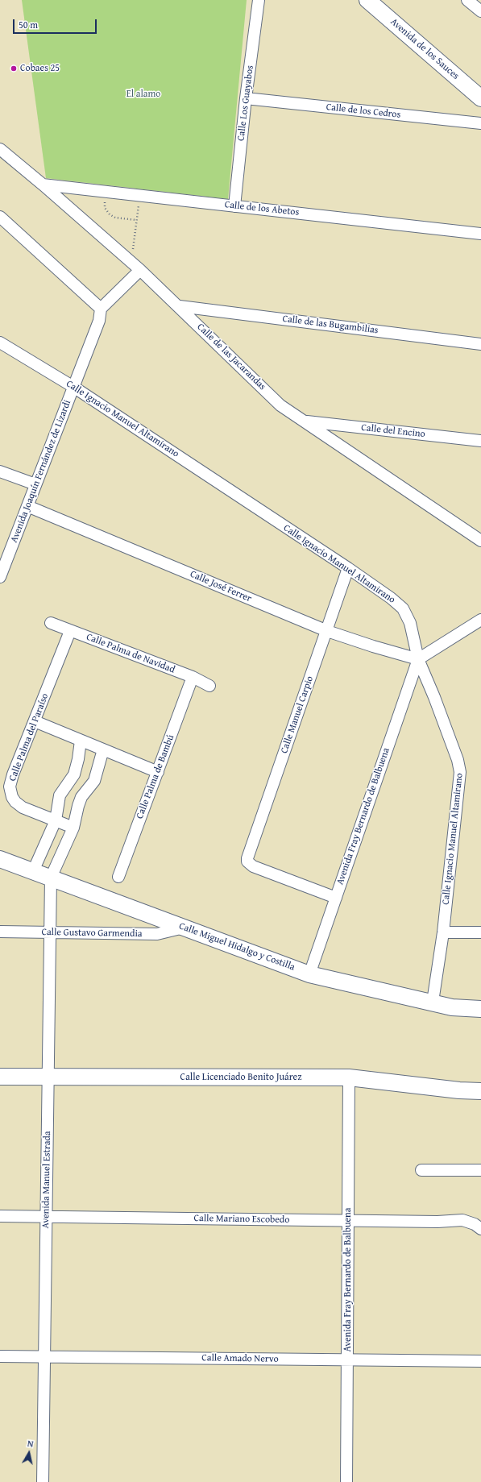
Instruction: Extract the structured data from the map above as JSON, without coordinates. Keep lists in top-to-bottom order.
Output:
{
  "streets": {
    "street": [
      "Avenida de los Sauces",
      "Calle Los Guayabos",
      "Calle de los Cedros",
      "Calle de los Abetos",
      "Calle de las Bugambilias",
      "Calle de las Jacarandas",
      "Calle Ignacio Manuel Altamirano",
      "Calle del Encino",
      "Avenida Joaquín Fernández de Lizardi",
      "Calle José Ferrer",
      "Calle Palma de Navidad",
      "Calle Manuel Carpio",
      "Calle Palma del Paraíso",
      "Calle Palma de Bambú",
      "Avenida Fray Bernardo de Balbuena",
      "Calle Gustavo Garmendia",
      "Calle Miguel Hidalgo y Costilla",
      "Calle Licenciado Benito Juárez",
      "Avenida Manuel Estrada",
      "Calle Mariano Escobedo",
      "Calle Amado Nervo"
    ]
  },
  "crossings": [
    ["Calle Los Guayabos", "Calle de los Cedros"],
    ["Calle Los Guayabos", "Calle de los Abetos"],
    ["Calle de los Abetos", "Calle de las Jacarandas"],
    ["Calle de las Bugambilias", "Calle de las Jacarandas"],
    ["Calle de las Jacarandas", "Calle del Encino"],
    ["Calle Ignacio Manuel Altamirano", "Avenida Joaquín Fernández de Lizardi"],
    ["Calle Ignacio Manuel Altamirano", "Calle José Ferrer"],
    ["Calle Ignacio Manuel Altamirano", "Calle Manuel Carpio"],
    ["Calle Ignacio Manuel Altamirano", "Avenida Fray Bernardo de Balbuena"],
    ["Calle Ignacio Manuel Altamirano", "Calle Miguel Hidalgo y Costilla"],
    ["Avenida Joaquín Fernández de Lizardi", "Calle José Ferrer"],
    ["Calle José Ferrer", "Calle Manuel Carpio"],
    ["Calle José Ferrer", "Avenida Fray Bernardo de Balbuena"],
    ["Calle Palma de Navidad", "Calle Palma del Paraíso"],
    ["Calle Palma de Navidad", "Calle Palma de Bambú"],
    ["Calle Manuel Carpio", "Avenida Fray Bernardo de Balbuena"],
    ["Avenida Fray Bernardo de Balbuena", "Calle Miguel Hidalgo y Costilla"],
    ["Avenida Fray Bernardo de Balbuena", "Calle Licenciado Benito Juárez"],
    ["Avenida Fray Bernardo de Balbuena", "Calle Mariano Escobedo"],
    ["Avenida Fray Bernardo de Balbuena", "Calle Amado Nervo"],
    ["Calle Gustavo Garmendia", "Calle Miguel Hidalgo y Costilla"],
    ["Calle Gustavo Garmendia", "Avenida Manuel Estrada"],
    ["Calle Miguel Hidalgo y Costilla", "Avenida Manuel Estrada"],
    ["Calle Licenciado Benito Juárez", "Avenida Manuel Estrada"],
    ["Avenida Manuel Estrada", "Calle Mariano Escobedo"],
    ["Avenida Manuel Estrada", "Calle Amado Nervo"]
  ],
  "parks": ["El alamo"],
  "places": ["Cobaes 25"],
  "scale_bar": "50 m",
  "north": "top"
}
